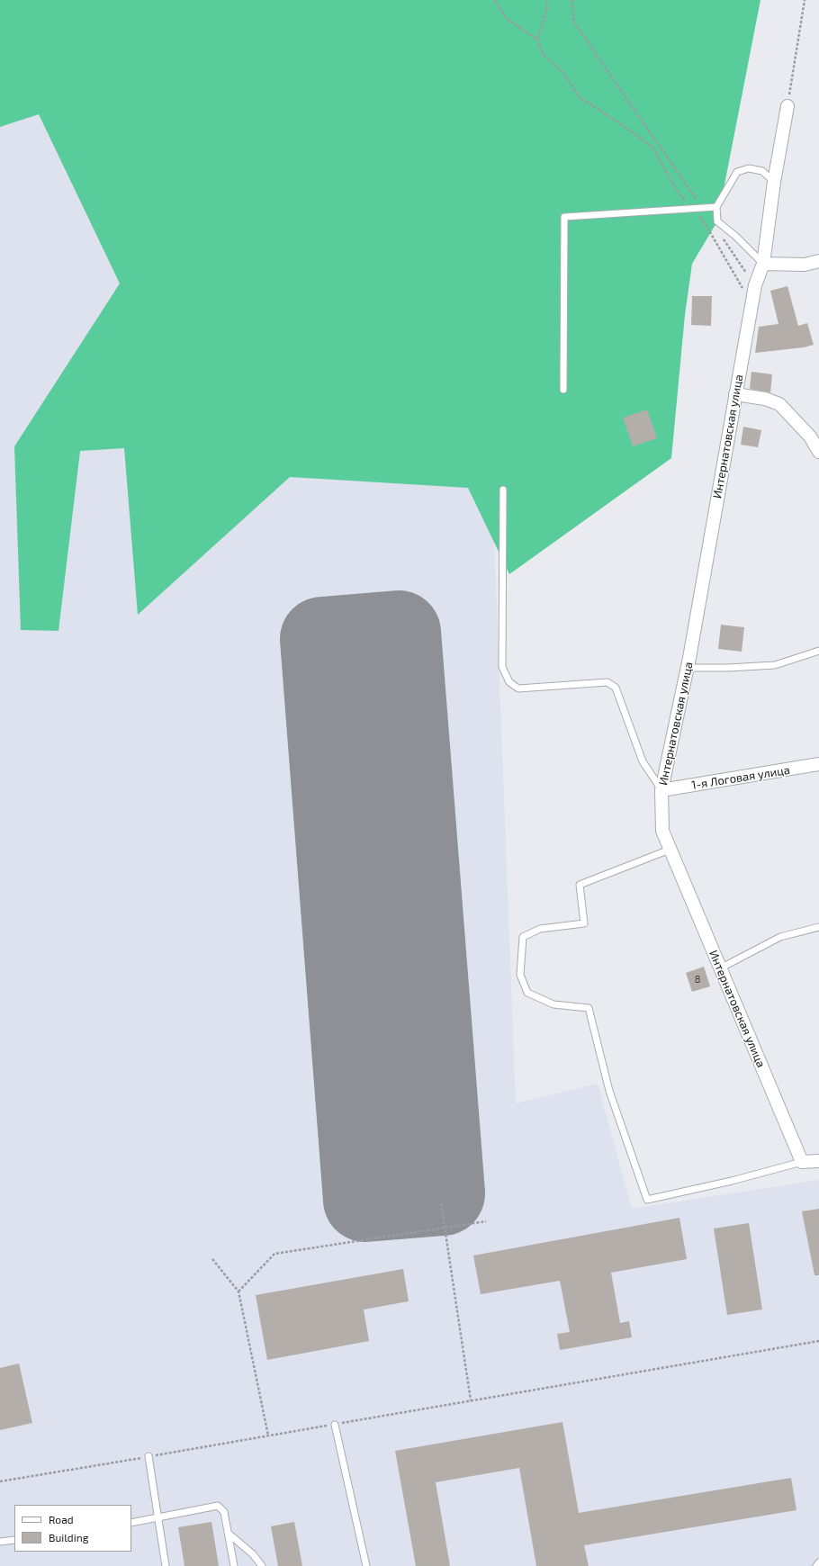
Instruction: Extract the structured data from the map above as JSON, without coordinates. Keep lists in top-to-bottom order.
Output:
{
  "streets": {
    "street": ["Интернатовская улица", "1-я Логовая улица"]
  },
  "crossings": [
    ["Интернатовская улица", "1-я Логовая улица"]
  ],
  "house_numbers": ["8"],
  "legend": ["Road", "Building"]
}
